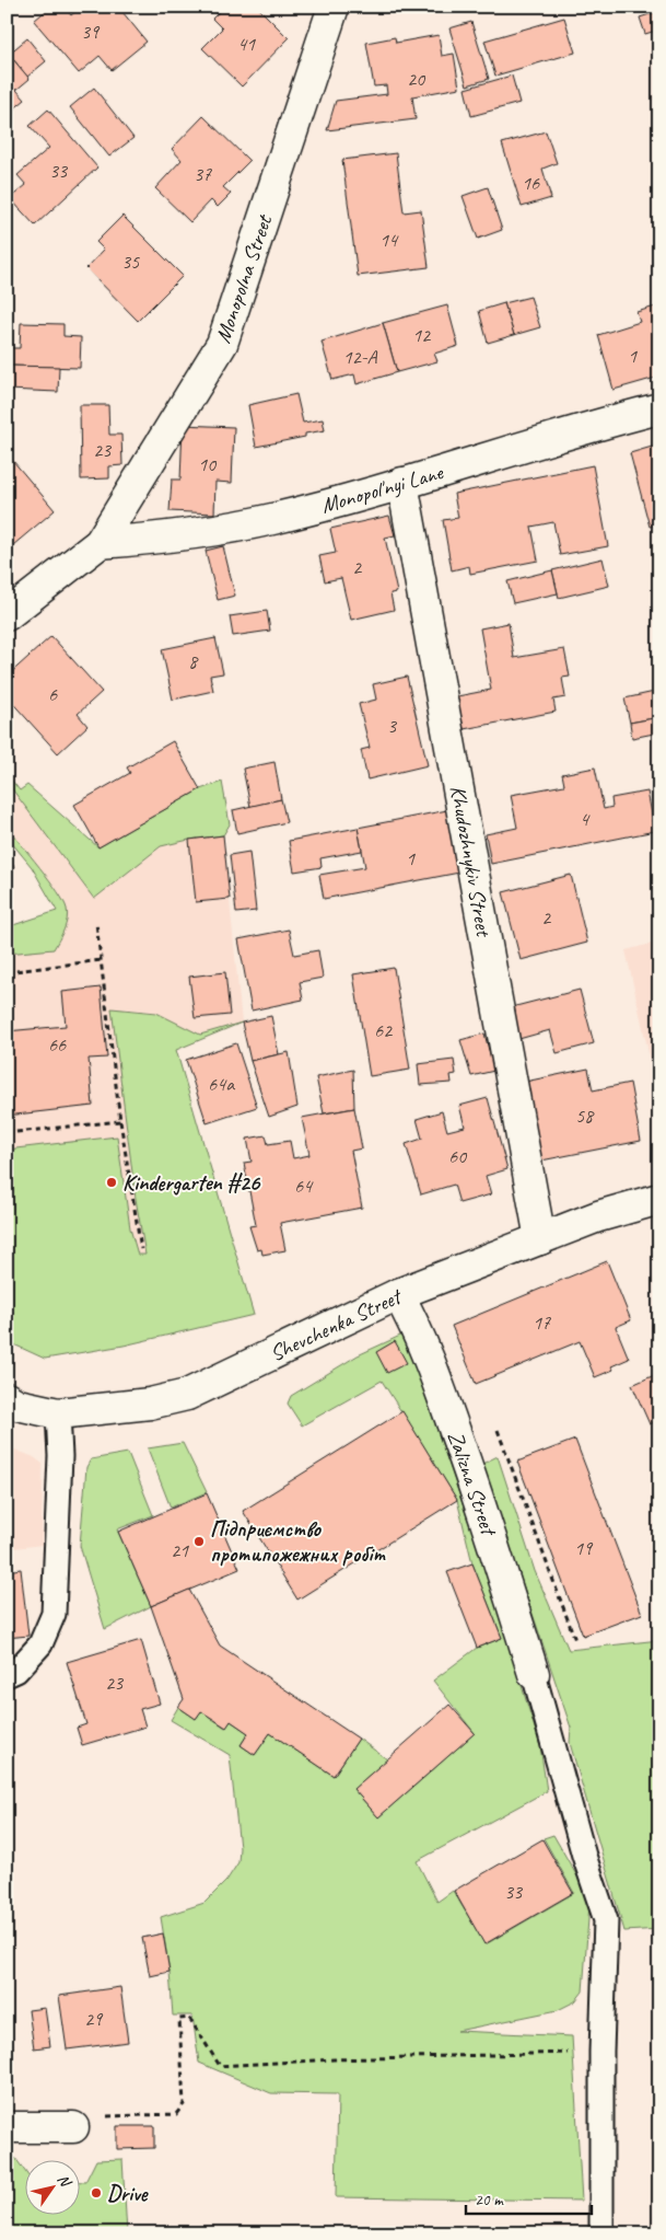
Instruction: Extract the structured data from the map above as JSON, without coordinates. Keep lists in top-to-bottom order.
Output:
{
  "streets": {
    "street": [
      "Monopolna Street",
      "Monopol'nyi Lane",
      "Khudozhnykiv Street",
      "Shevchenka Street",
      "Zalizna Street"
    ]
  },
  "crossings": [
    ["Monopolna Street", "Monopol'nyi Lane"],
    ["Monopol'nyi Lane", "Khudozhnykiv Street"],
    ["Khudozhnykiv Street", "Shevchenka Street"],
    ["Shevchenka Street", "Zalizna Street"]
  ],
  "places": ["Kindergarten #26", "Підприємство протипожежних робіт", "Drive"],
  "house_numbers": [
    "39",
    "41",
    "20",
    "33",
    "37",
    "16",
    "14",
    "35",
    "12",
    "1",
    "12-А",
    "23",
    "10",
    "2",
    "8",
    "6",
    "3",
    "4",
    "1",
    "2",
    "62",
    "66",
    "64а",
    "58",
    "60",
    "64",
    "17",
    "19",
    "21",
    "23",
    "33",
    "29"
  ],
  "scale_bar": "20 m",
  "north": "top right"
}
